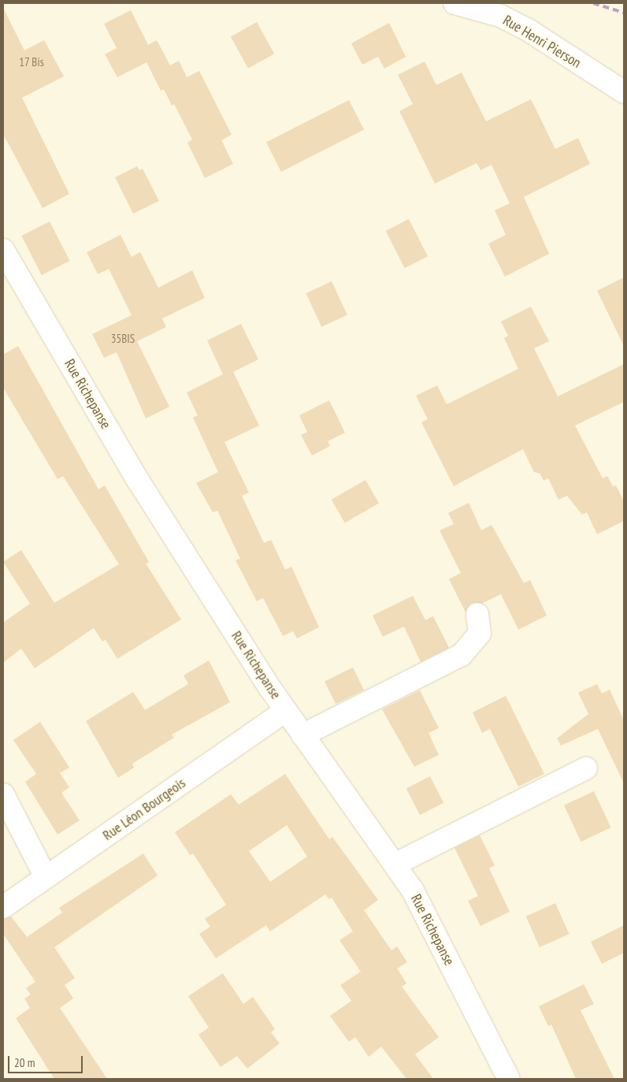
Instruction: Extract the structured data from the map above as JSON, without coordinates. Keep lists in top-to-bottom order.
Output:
{
  "streets": {
    "street": ["Rue Henri Pierson", "Rue Richepanse", "Rue Léon Bourgeois"]
  },
  "crossings": [
    ["Rue Richepanse", "Rue Léon Bourgeois"]
  ],
  "house_numbers": ["17 Bis", "35BIS"],
  "scale_bar": "20 m"
}
